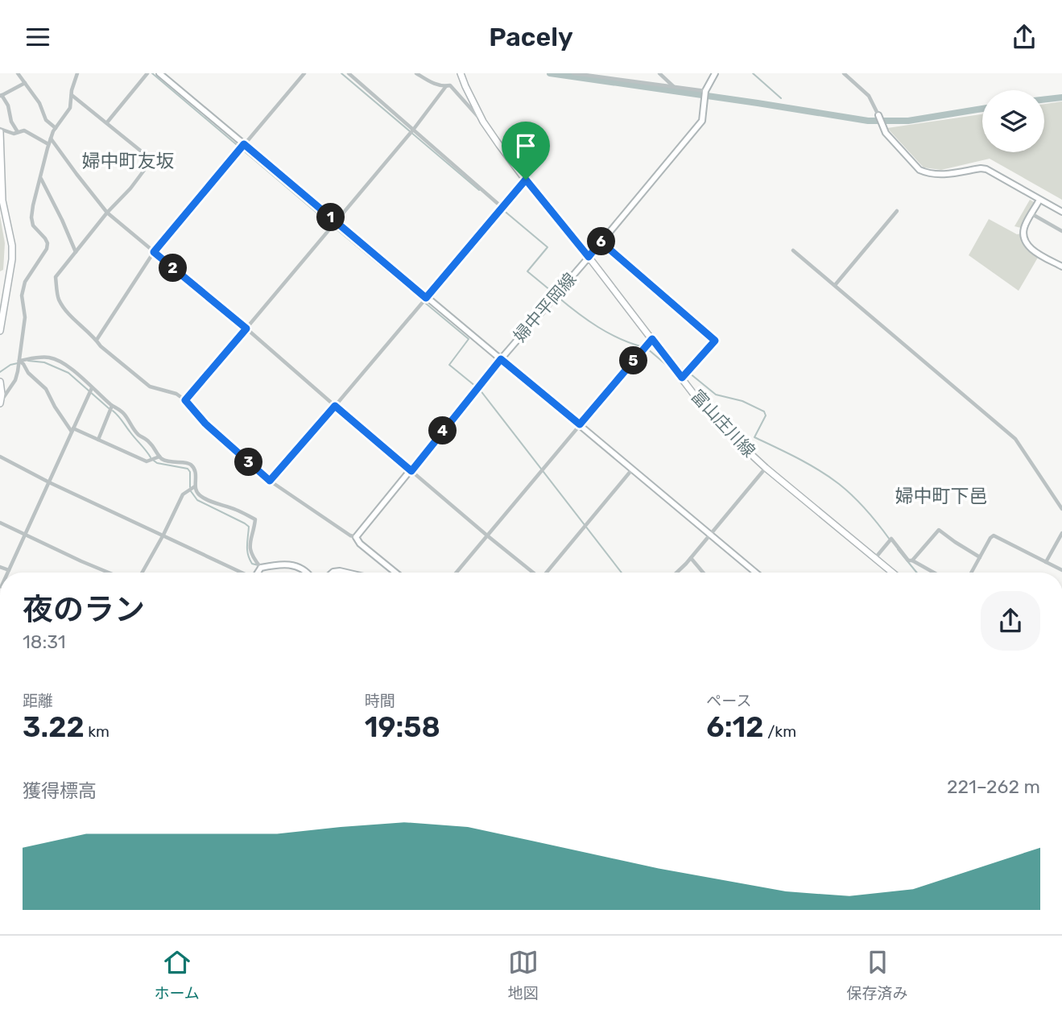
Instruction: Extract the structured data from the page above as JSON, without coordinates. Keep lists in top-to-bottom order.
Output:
{
  "streets": {
    "main road": ["富山庄川線"],
    "street": ["婦中平岡線"]
  },
  "crossings": [
    ["婦中平岡線", "富山庄川線"]
  ],
  "districts": ["婦中町友坂", "婦中町下邑"],
  "page": {
    "header": "Pacely",
    "pins": [
      "1",
      "6",
      "2",
      "5",
      "4",
      "3"
    ],
    "heading": ["夜のラン", "18:31"],
    "stats": [
      ["距離", "3.22 km"],
      ["時間", "19:58"],
      ["ペース", "6:12 /km"]
    ],
    "chart": ["獲得標高", "221–262 m"],
    "tabs": ["ホーム", "地図", "保存済み"]
  }
}
